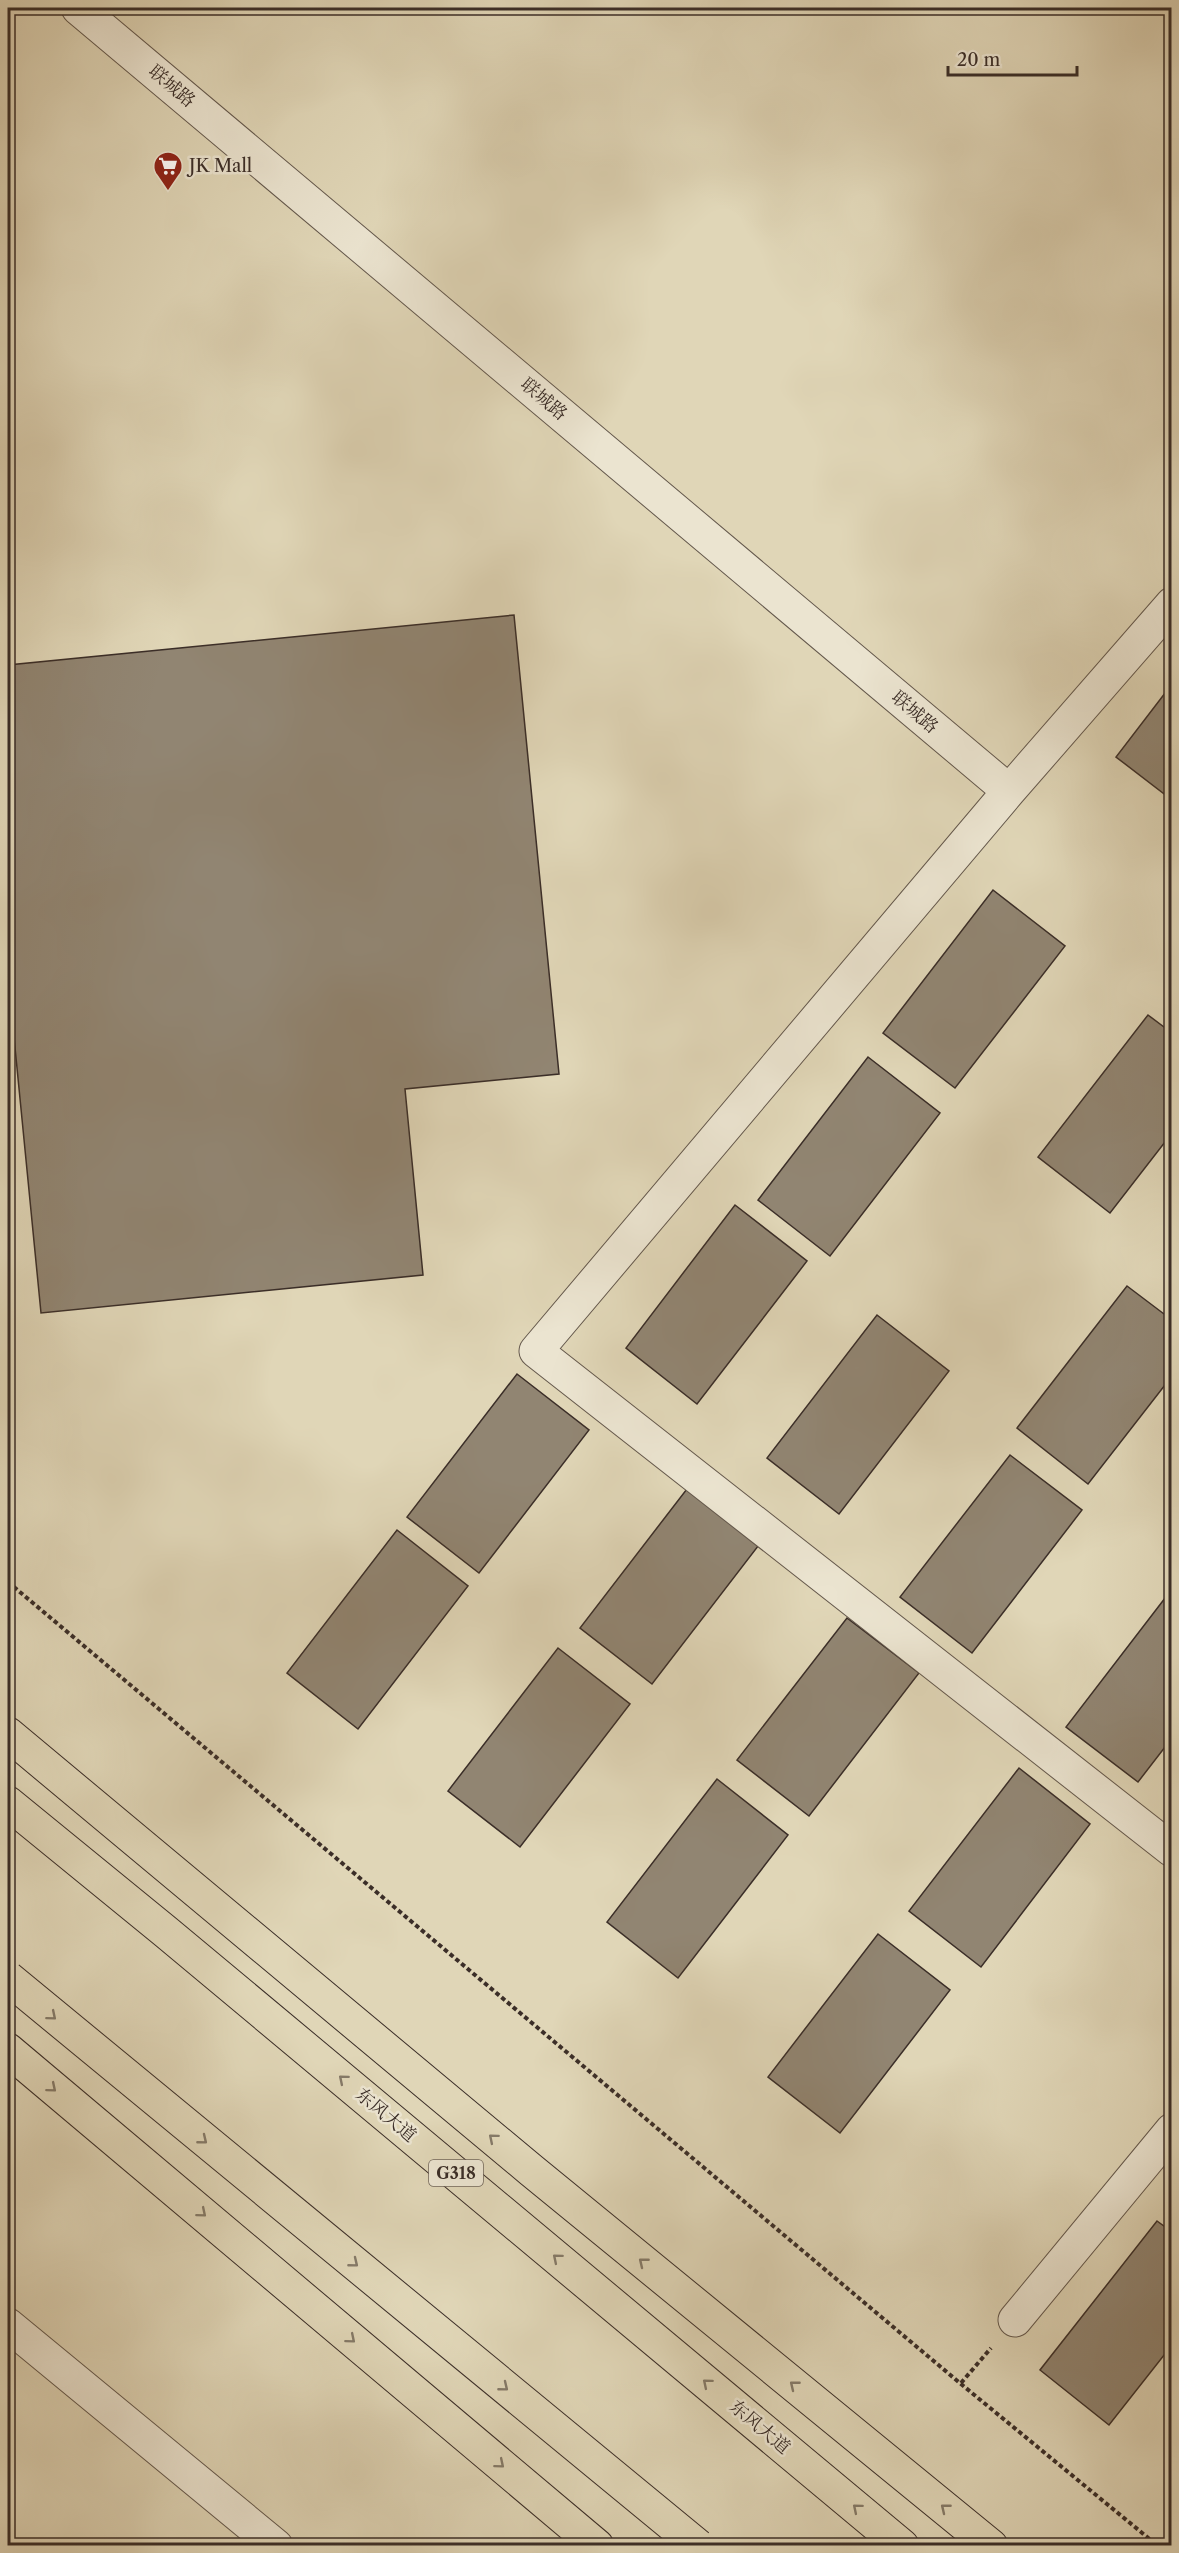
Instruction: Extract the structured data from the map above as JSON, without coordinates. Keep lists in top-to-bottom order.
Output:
{
  "streets": {
    "main road": ["东风大道", "G318"],
    "street": ["联城路"]
  },
  "places": {
    "supermarket": ["JK Mall"]
  },
  "scale_bar": "20 m"
}
